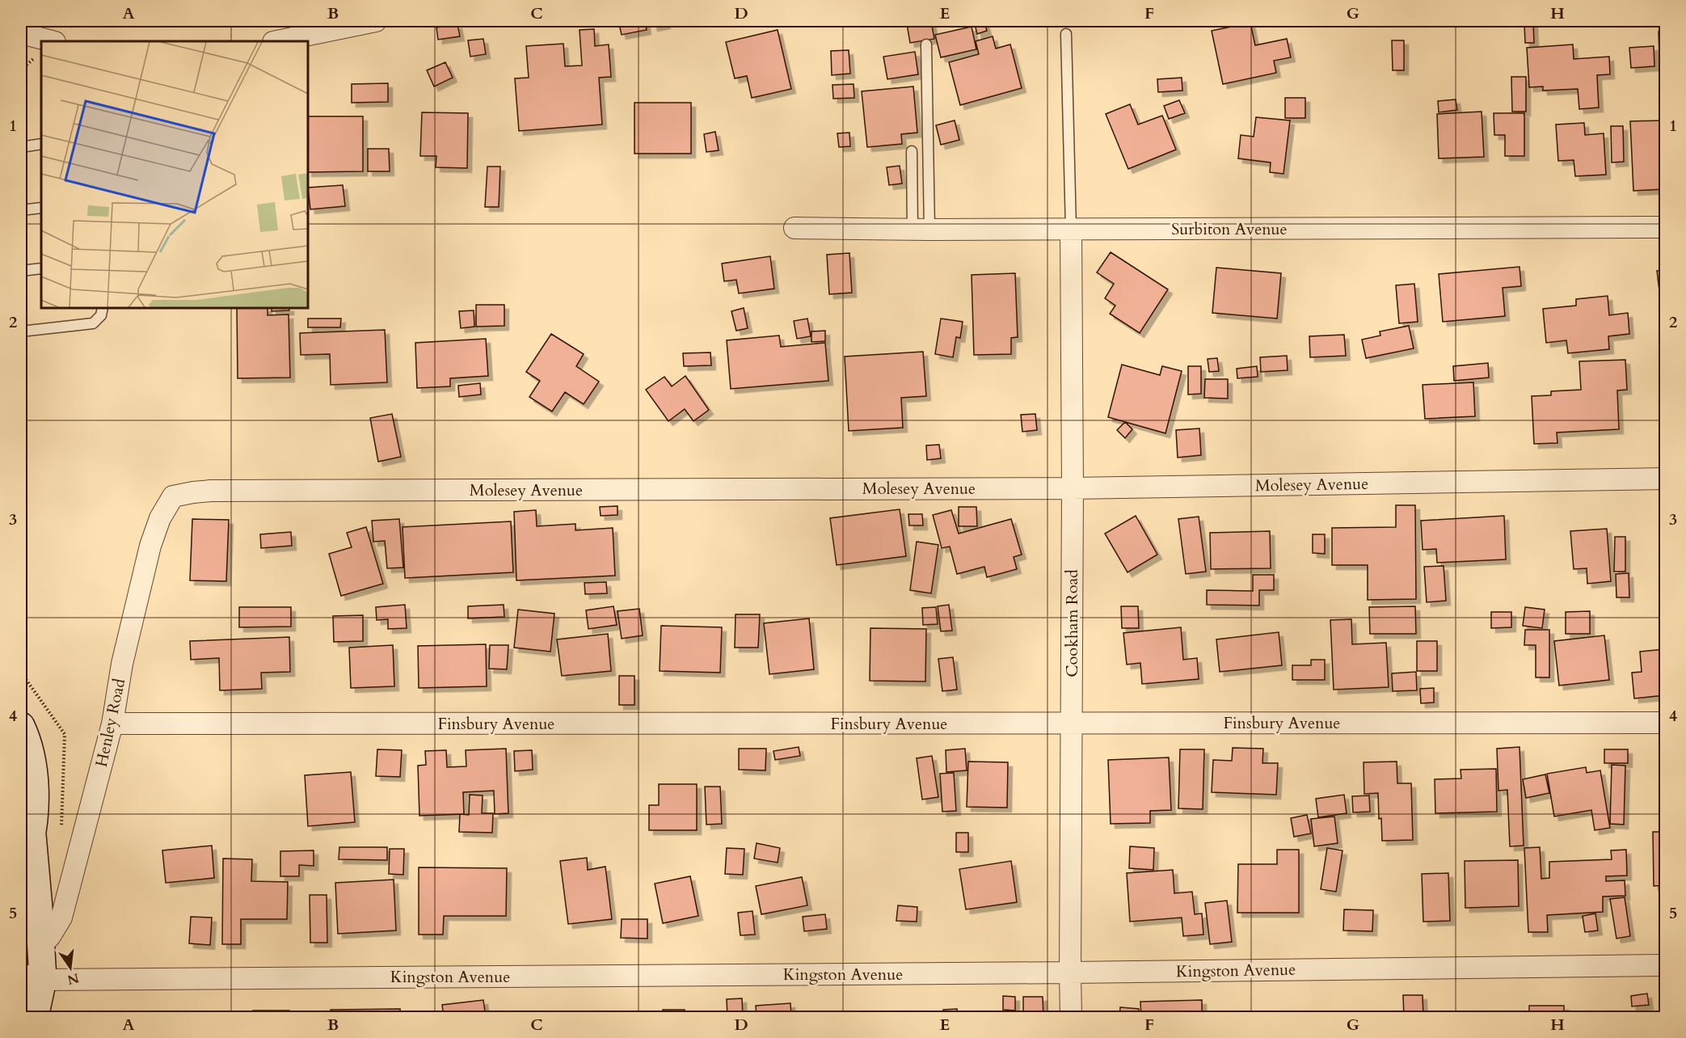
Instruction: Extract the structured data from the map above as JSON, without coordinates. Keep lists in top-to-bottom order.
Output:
{
  "streets": {
    "street": [
      "Surbiton Avenue",
      "Molesey Avenue",
      "Cookham Road",
      "Henley Road",
      "Finsbury Avenue",
      "Kingston Avenue"
    ]
  },
  "crossings": [
    ["Surbiton Avenue", "Cookham Road"],
    ["Molesey Avenue", "Cookham Road"],
    ["Molesey Avenue", "Henley Road"],
    ["Cookham Road", "Finsbury Avenue"],
    ["Cookham Road", "Kingston Avenue"],
    ["Henley Road", "Finsbury Avenue"]
  ],
  "north": "bottom",
  "grid": {
    "columns": [
      "A",
      "B",
      "C",
      "D",
      "E",
      "F",
      "G",
      "H"
    ],
    "rows": [
      "1",
      "2",
      "3",
      "4",
      "5"
    ]
  }
}
